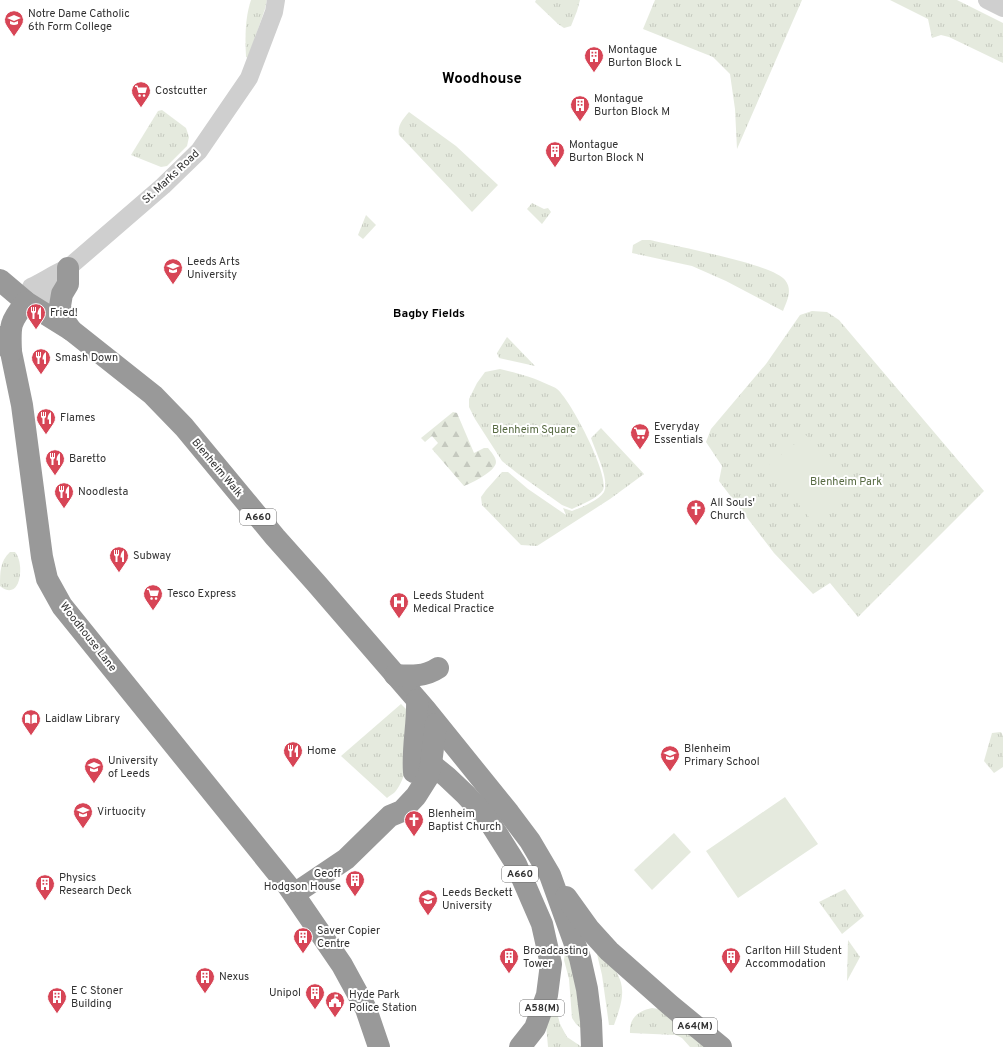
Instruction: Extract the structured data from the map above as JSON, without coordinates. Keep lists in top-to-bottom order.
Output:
{
  "streets": {
    "highway": [
      "Blenheim Walk",
      "A660",
      "Woodhouse Lane",
      "A58(M)",
      "A64(M)"
    ],
    "street": ["St. Marks Road"]
  },
  "crossings": [
    ["St. Marks Road", "Blenheim Walk"],
    ["St. Marks Road", "Woodhouse Lane"],
    ["Blenheim Walk", "A660"],
    ["Blenheim Walk", "Woodhouse Lane"],
    ["A660", "A58(M)"],
    ["A660", "A64(M)"]
  ],
  "districts": ["Woodhouse", "Bagby Fields"],
  "parks": ["Blenheim Square", "Blenheim Park"],
  "places": {
    "school or university": [
      "Notre Dame Catholic 6th Form College",
      "Leeds Arts University",
      "Blenheim Primary School",
      "University of Leeds",
      "Virtuocity",
      "Leeds Beckett University"
    ],
    "building": [
      "Montague Burton Block L",
      "Montague Burton Block M",
      "Montague Burton Block N",
      "Geoff Hodgson House",
      "Physics Research Deck",
      "Saver Copier Centre",
      "Broadcasting Tower",
      "Carlton Hill Student Accommodation",
      "Nexus",
      "Unipol",
      "E C Stoner Building"
    ],
    "supermarket": ["Costcutter", "Everyday Essentials", "Tesco Express"],
    "restaurant": [
      "Fried!",
      "Smash Down",
      "Flames",
      "Baretto",
      "Noodlesta",
      "Subway",
      "Home"
    ],
    "church": ["All Souls' Church", "Blenheim Baptist Church"],
    "hospital": ["Leeds Student Medical Practice"],
    "library": ["Laidlaw Library"],
    "public building": ["Hyde Park Police Station"]
  }
}
